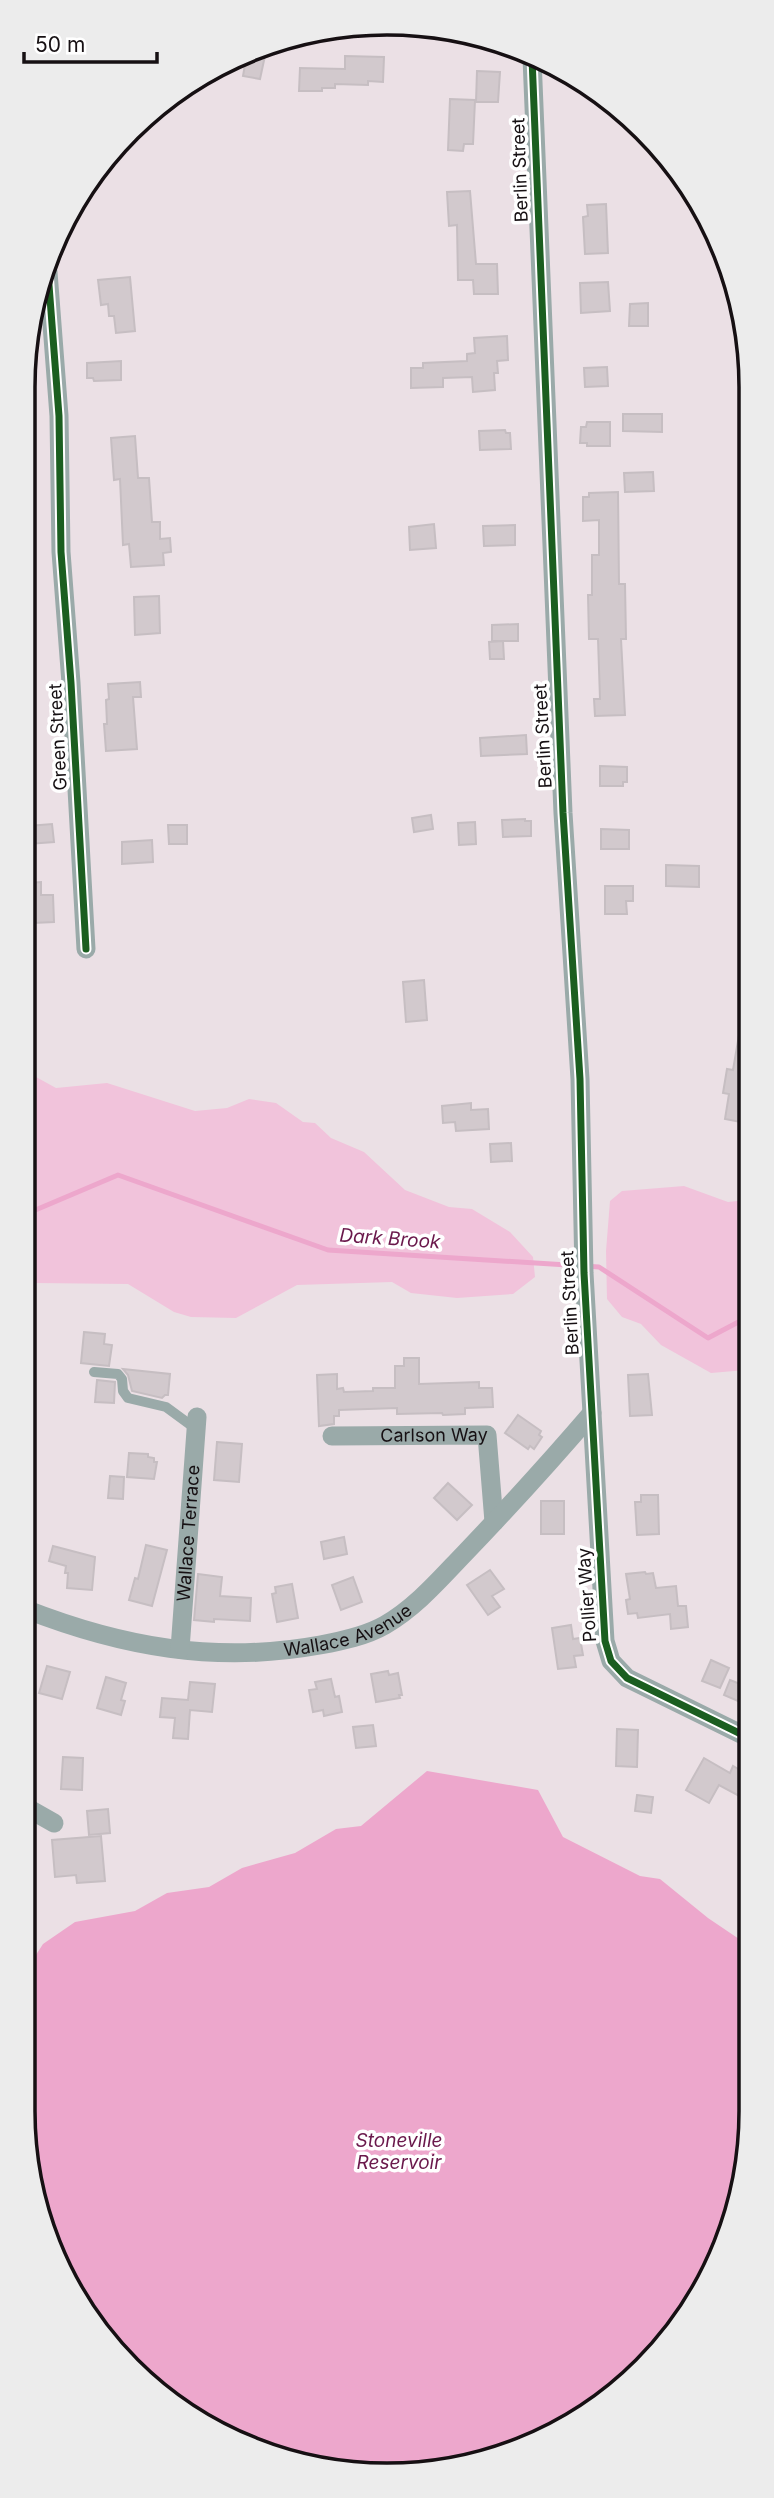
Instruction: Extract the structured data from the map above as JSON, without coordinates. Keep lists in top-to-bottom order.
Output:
{
  "streets": {
    "street": [
      "Berlin Street",
      "Green Street",
      "Carlson Way",
      "Wallace Terrace",
      "Pollier Way",
      "Wallace Avenue"
    ]
  },
  "crossings": [
    ["Berlin Street", "Pollier Way"],
    ["Berlin Street", "Wallace Avenue"],
    ["Carlson Way", "Wallace Avenue"],
    ["Wallace Terrace", "Wallace Avenue"],
    ["Pollier Way", "Wallace Avenue"]
  ],
  "water": ["Dark Brook", "Stoneville Reservoir"],
  "scale_bar": "50 m"
}
